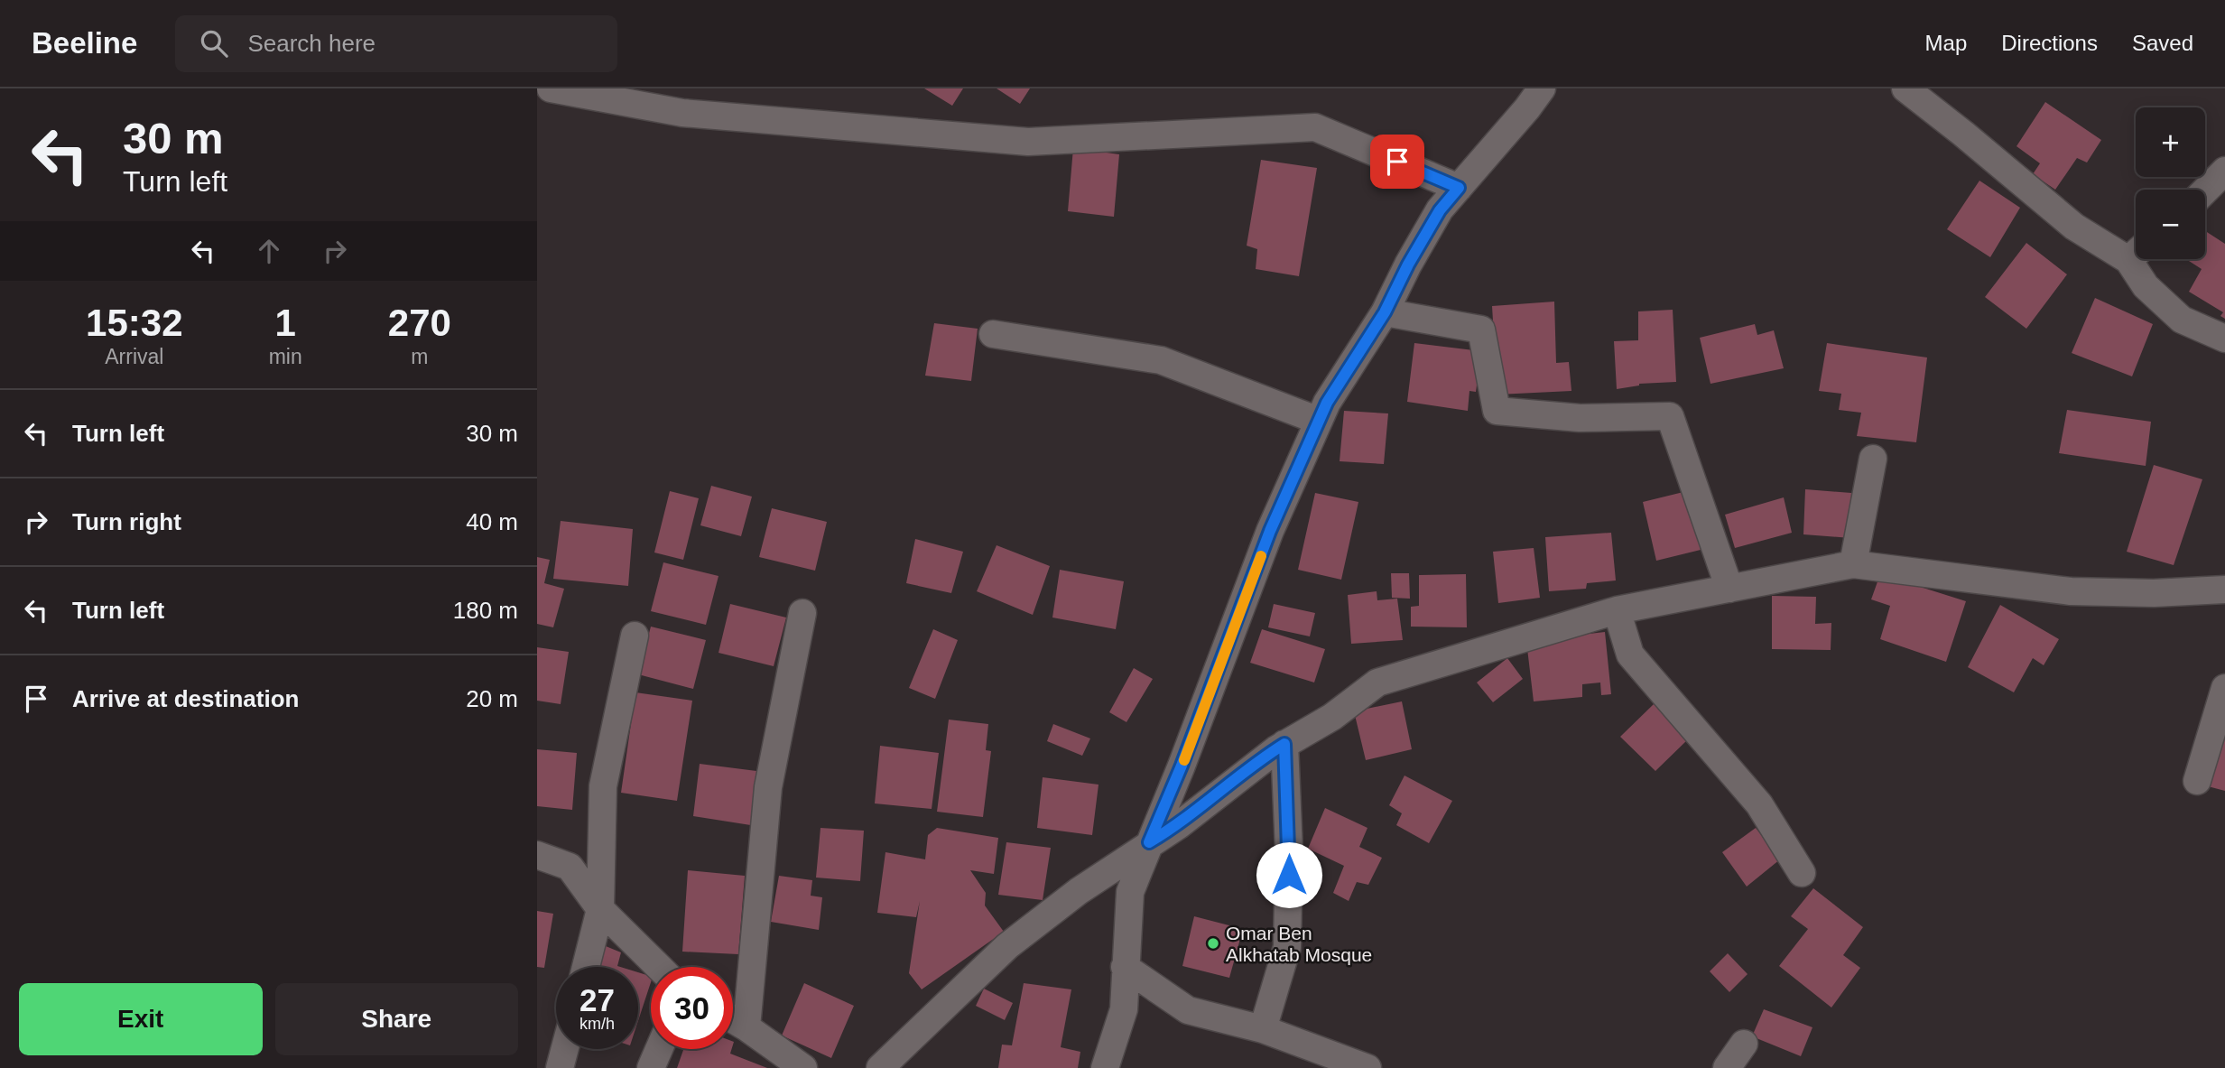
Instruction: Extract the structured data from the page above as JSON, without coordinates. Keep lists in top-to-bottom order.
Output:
{
  "places": ["Omar Ben Alkhatab Mosque"],
  "page": {
    "header": "Beeline",
    "search": "Search here",
    "nav": ["Map", "Directions", "Saved"],
    "turn": ["30 m", "Turn left"],
    "map_buttons": ["+", "−"],
    "eta": [
      "15:32",
      "Arrival",
      "1",
      "min",
      "270",
      "m"
    ],
    "list": [
      {
        "name": "Turn left",
        "value": "30 m"
      },
      {
        "name": "Turn right",
        "value": "40 m"
      },
      {
        "name": "Turn left",
        "value": "180 m"
      },
      {
        "name": "Arrive at destination",
        "value": "20 m"
      }
    ],
    "speed": "27 km/h",
    "limit": "30",
    "buttons": ["Exit", "Share"]
  }
}
